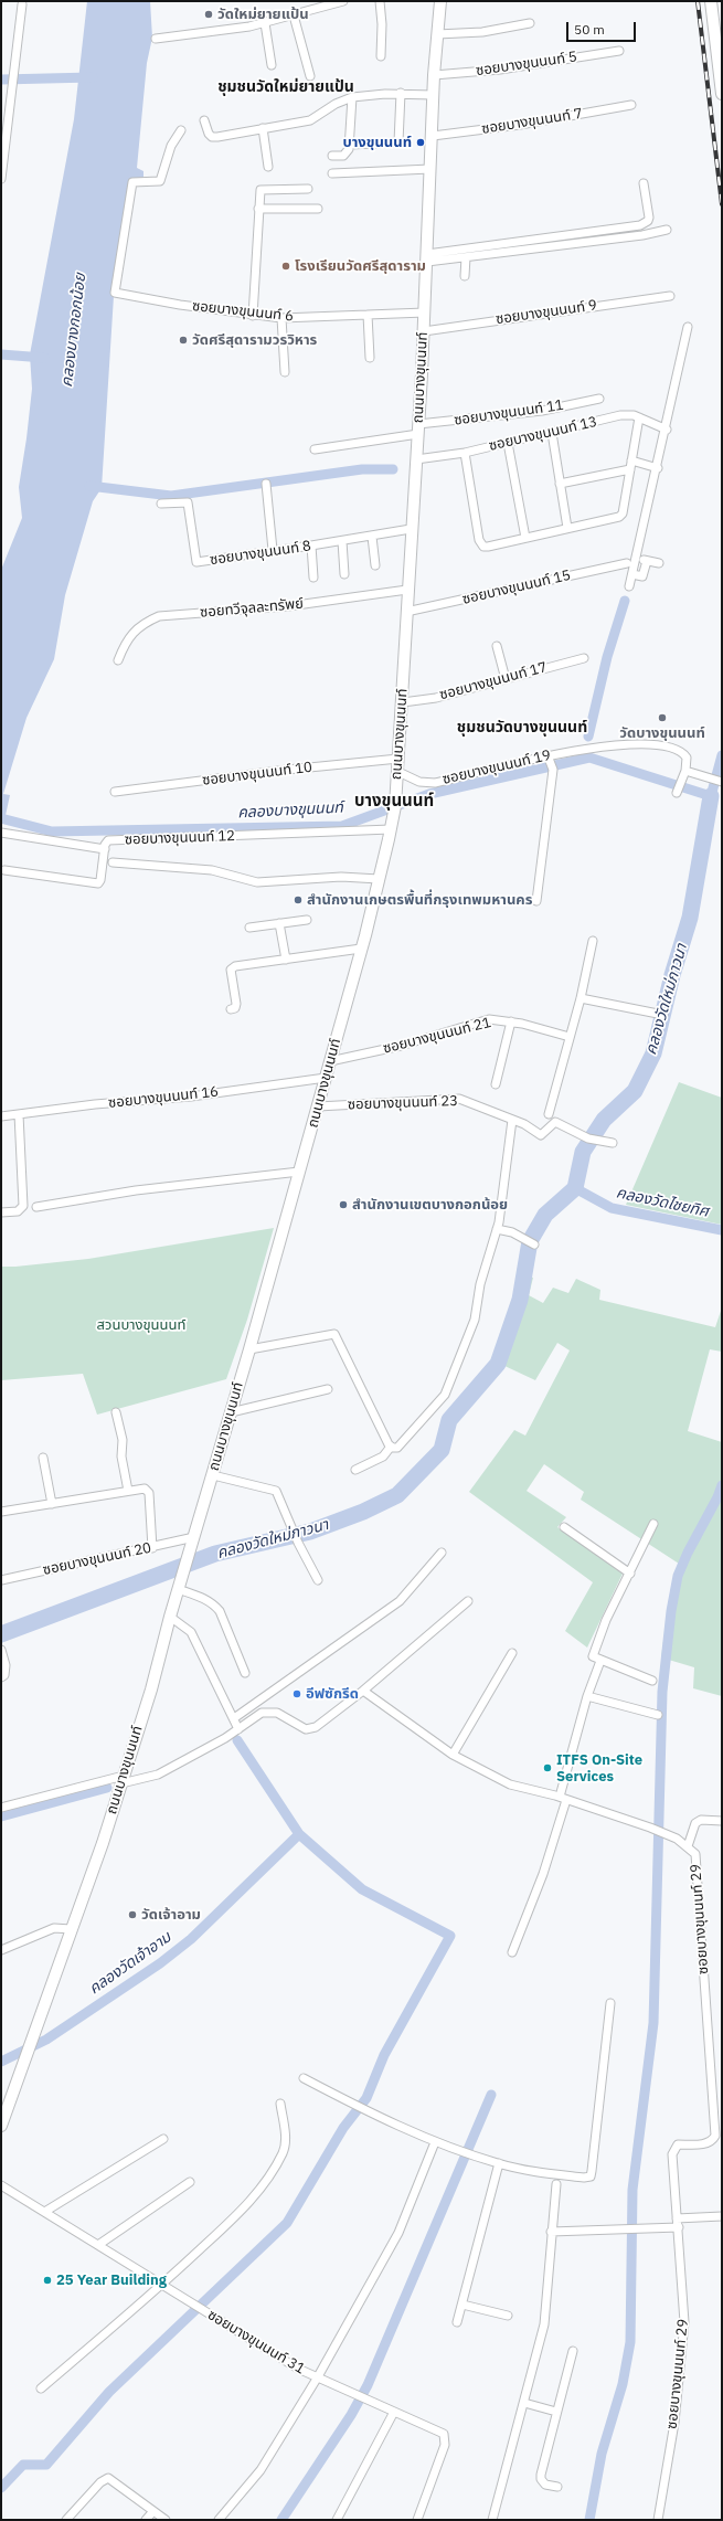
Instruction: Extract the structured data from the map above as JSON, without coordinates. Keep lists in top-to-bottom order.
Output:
{
  "streets": {
    "street": [
      "ซอยบางขุนนนท์ 5",
      "ซอยบางขุนนนท์ 7",
      "ซอยบางขุนนนท์ 6",
      "ซอยบางขุนนนท์ 9",
      "ถนนบางขุนนนท์",
      "ซอยบางขุนนนท์ 11",
      "ซอยบางขุนนนท์ 13",
      "ซอยบางขุนนนท์ 8",
      "ซอยบางขุนนนท์ 15",
      "ซอยทวีจุลละทรัพย์",
      "ซอยบางขุนนนท์ 17",
      "ซอยบางขุนนนท์ 19",
      "ซอยบางขุนนนท์ 10",
      "ซอยบางขุนนนท์ 12",
      "ซอยบางขุนนนท์ 21",
      "ซอยบางขุนนนท์ 16",
      "ซอยบางขุนนนท์ 23",
      "ซอยบางขุนนนท์ 20",
      "ซอยบางขุนนนท์ 29",
      "ซอยบางขุนนนท์ 31"
    ]
  },
  "crossings": [
    ["ซอยบางขุนนนท์ 5", "ถนนบางขุนนนท์"],
    ["ซอยบางขุนนนท์ 7", "ถนนบางขุนนนท์"],
    ["ซอยบางขุนนนท์ 6", "ถนนบางขุนนนท์"],
    ["ซอยบางขุนนนท์ 9", "ถนนบางขุนนนท์"],
    ["ถนนบางขุนนนท์", "ซอยบางขุนนนท์ 11"],
    ["ถนนบางขุนนนท์", "ซอยบางขุนนนท์ 13"],
    ["ถนนบางขุนนนท์", "ซอยบางขุนนนท์ 8"],
    ["ถนนบางขุนนนท์", "ซอยบางขุนนนท์ 15"],
    ["ถนนบางขุนนนท์", "ซอยทวีจุลละทรัพย์"],
    ["ถนนบางขุนนนท์", "ซอยบางขุนนนท์ 17"],
    ["ถนนบางขุนนนท์", "ซอยบางขุนนนท์ 19"],
    ["ถนนบางขุนนนท์", "ซอยบางขุนนนท์ 10"],
    ["ถนนบางขุนนนท์", "ซอยบางขุนนนท์ 12"],
    ["ถนนบางขุนนนท์", "ซอยบางขุนนนท์ 21"],
    ["ถนนบางขุนนนท์", "ซอยบางขุนนนท์ 16"],
    ["ถนนบางขุนนนท์", "ซอยบางขุนนนท์ 23"],
    ["ถนนบางขุนนนท์", "ซอยบางขุนนนท์ 20"]
  ],
  "districts": ["ชุมชนวัดใหม่ยายแป้น", "ชุมชนวัดบางขุนนนท์", "บางขุนนนท์"],
  "water": [
    "คลองบางกอกน้อย",
    "คลองบางขุนนนท์",
    "คลองวัดใหม่ภาวนา",
    "คลองวัดไชยทิศ",
    "คลองวัดเจ้าอาม"
  ],
  "parks": ["สวนบางขุนนนท์"],
  "places": [
    "วัดใหม่ยายแป้น",
    "บางขุนนนท์",
    "โรงเรียนวัดศรีสุดาราม",
    "วัดศรีสุดารามวรวิหาร",
    "วัดบางขุนนนท์",
    "สำนักงานเกษตรพื้นที่กรุงเทพมหานคร",
    "สำนักงานเขตบางกอกน้อย",
    "อีฟซักรีด",
    "ITFS On-Site Services",
    "วัดเจ้าอาม",
    "25 Year Building"
  ],
  "scale_bar": "50 m"
}
